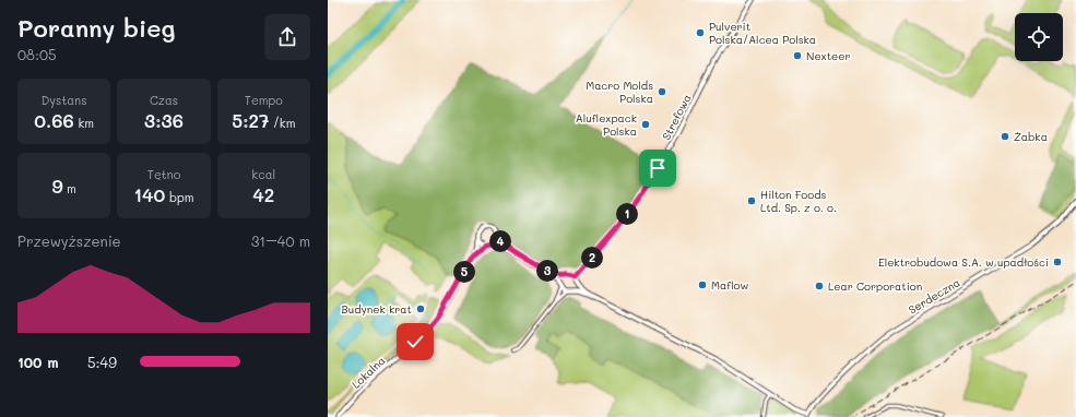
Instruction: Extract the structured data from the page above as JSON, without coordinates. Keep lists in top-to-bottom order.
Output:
{
  "streets": {
    "street": ["Strefowa", "Serdeczna", "Lokalna"]
  },
  "crossings": [
    ["Strefowa", "Serdeczna"]
  ],
  "places": [
    "Pulverit Polska/Alcea Polska",
    "Nexteer",
    "Macro Molds Polska",
    "Aluflexpack Polska",
    "Żabka",
    "Hilton Foods Ltd. Sp. z o. o.",
    "Elektrobudowa S.A. w upadłości",
    "Maflow",
    "Lear Corporation",
    "Budynek krat"
  ],
  "page": {
    "heading": ["Poranny bieg", "08:05"],
    "stats": [
      ["Dystans", "0.66 km"],
      ["Czas", "3:36"],
      ["Tempo", "5:27 /km"],
      ["9 m"],
      ["Tętno", "140 bpm"],
      ["kcal", "42"]
    ],
    "pins": [
      "1",
      "4",
      "2",
      "3",
      "5"
    ],
    "chart": ["Przewyższenie", "31–40 m"],
    "list": [
      {
        "name": "100 m",
        "note": "5:49"
      }
    ]
  }
}
